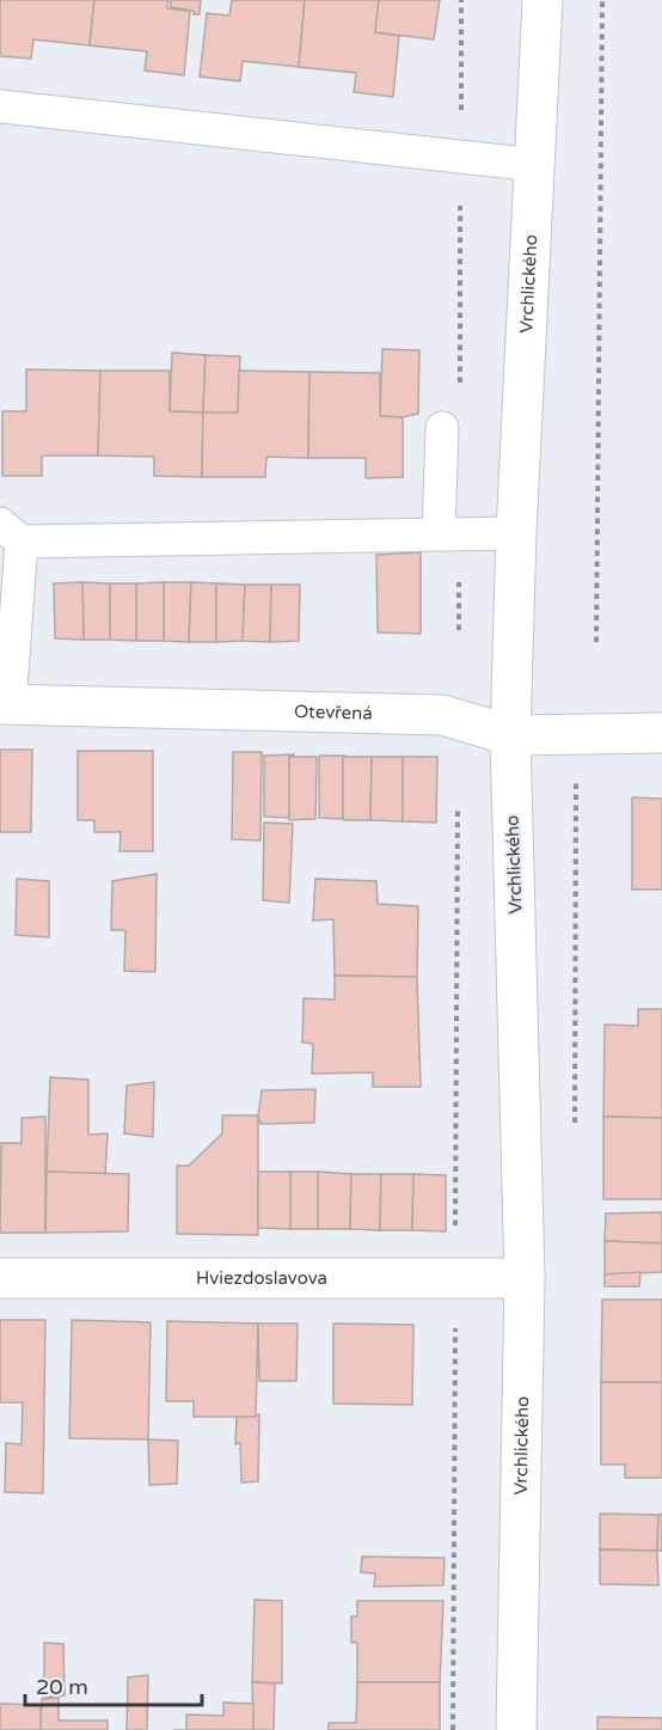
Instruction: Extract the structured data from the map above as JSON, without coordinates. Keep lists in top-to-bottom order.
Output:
{
  "streets": {
    "street": ["Vrchlického", "Otevřená", "Hviezdoslavova"]
  },
  "crossings": [
    ["Vrchlického", "Otevřená"],
    ["Vrchlického", "Hviezdoslavova"]
  ],
  "scale_bar": "20 m"
}
